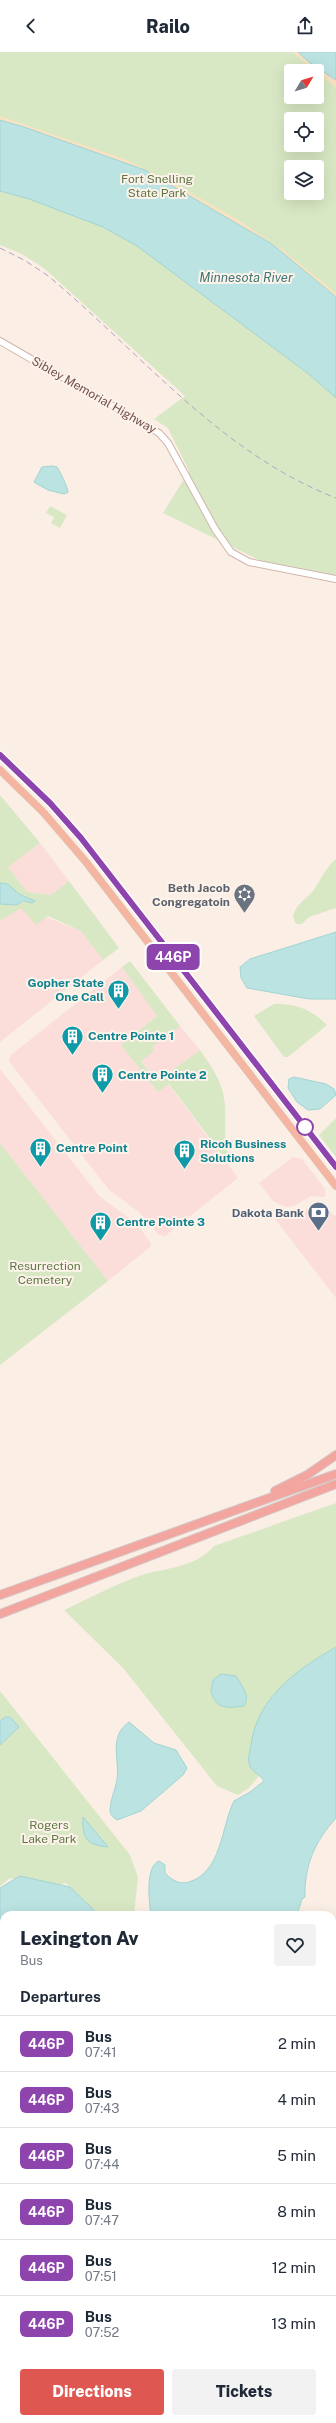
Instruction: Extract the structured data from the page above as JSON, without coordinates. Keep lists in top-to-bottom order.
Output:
{
  "streets": {
    "main road": ["Sibley Memorial Highway"]
  },
  "water": ["Minnesota River"],
  "parks": ["Fort Snelling State Park", "Resurrection Cemetery", "Rogers Lake Park"],
  "places": {
    "synagogue": ["Beth Jacob Congregatoin"],
    "building": [
      "Gopher State One Call",
      "Centre Pointe 1",
      "Centre Pointe 2",
      "Centre Point",
      "Ricoh Business Solutions",
      "Centre Pointe 3"
    ],
    "bank": ["Dakota Bank"]
  },
  "lines": ["bus line 446P"],
  "north": "top right",
  "page": {
    "header": "Railo",
    "on_map": "446P",
    "heading": [
      ["Lexington Av", "Bus"],
      "Departures"
    ],
    "list": [
      {
        "mark": "446P",
        "name": "Bus",
        "note": "07:41",
        "value": "2 min"
      },
      {
        "mark": "446P",
        "name": "Bus",
        "note": "07:43",
        "value": "4 min"
      },
      {
        "mark": "446P",
        "name": "Bus",
        "note": "07:44",
        "value": "5 min"
      },
      {
        "mark": "446P",
        "name": "Bus",
        "note": "07:47",
        "value": "8 min"
      },
      {
        "mark": "446P",
        "name": "Bus",
        "note": "07:51",
        "value": "12 min"
      },
      {
        "mark": "446P",
        "name": "Bus",
        "note": "07:52",
        "value": "13 min"
      }
    ],
    "buttons": ["Directions", "Tickets"]
  }
}
